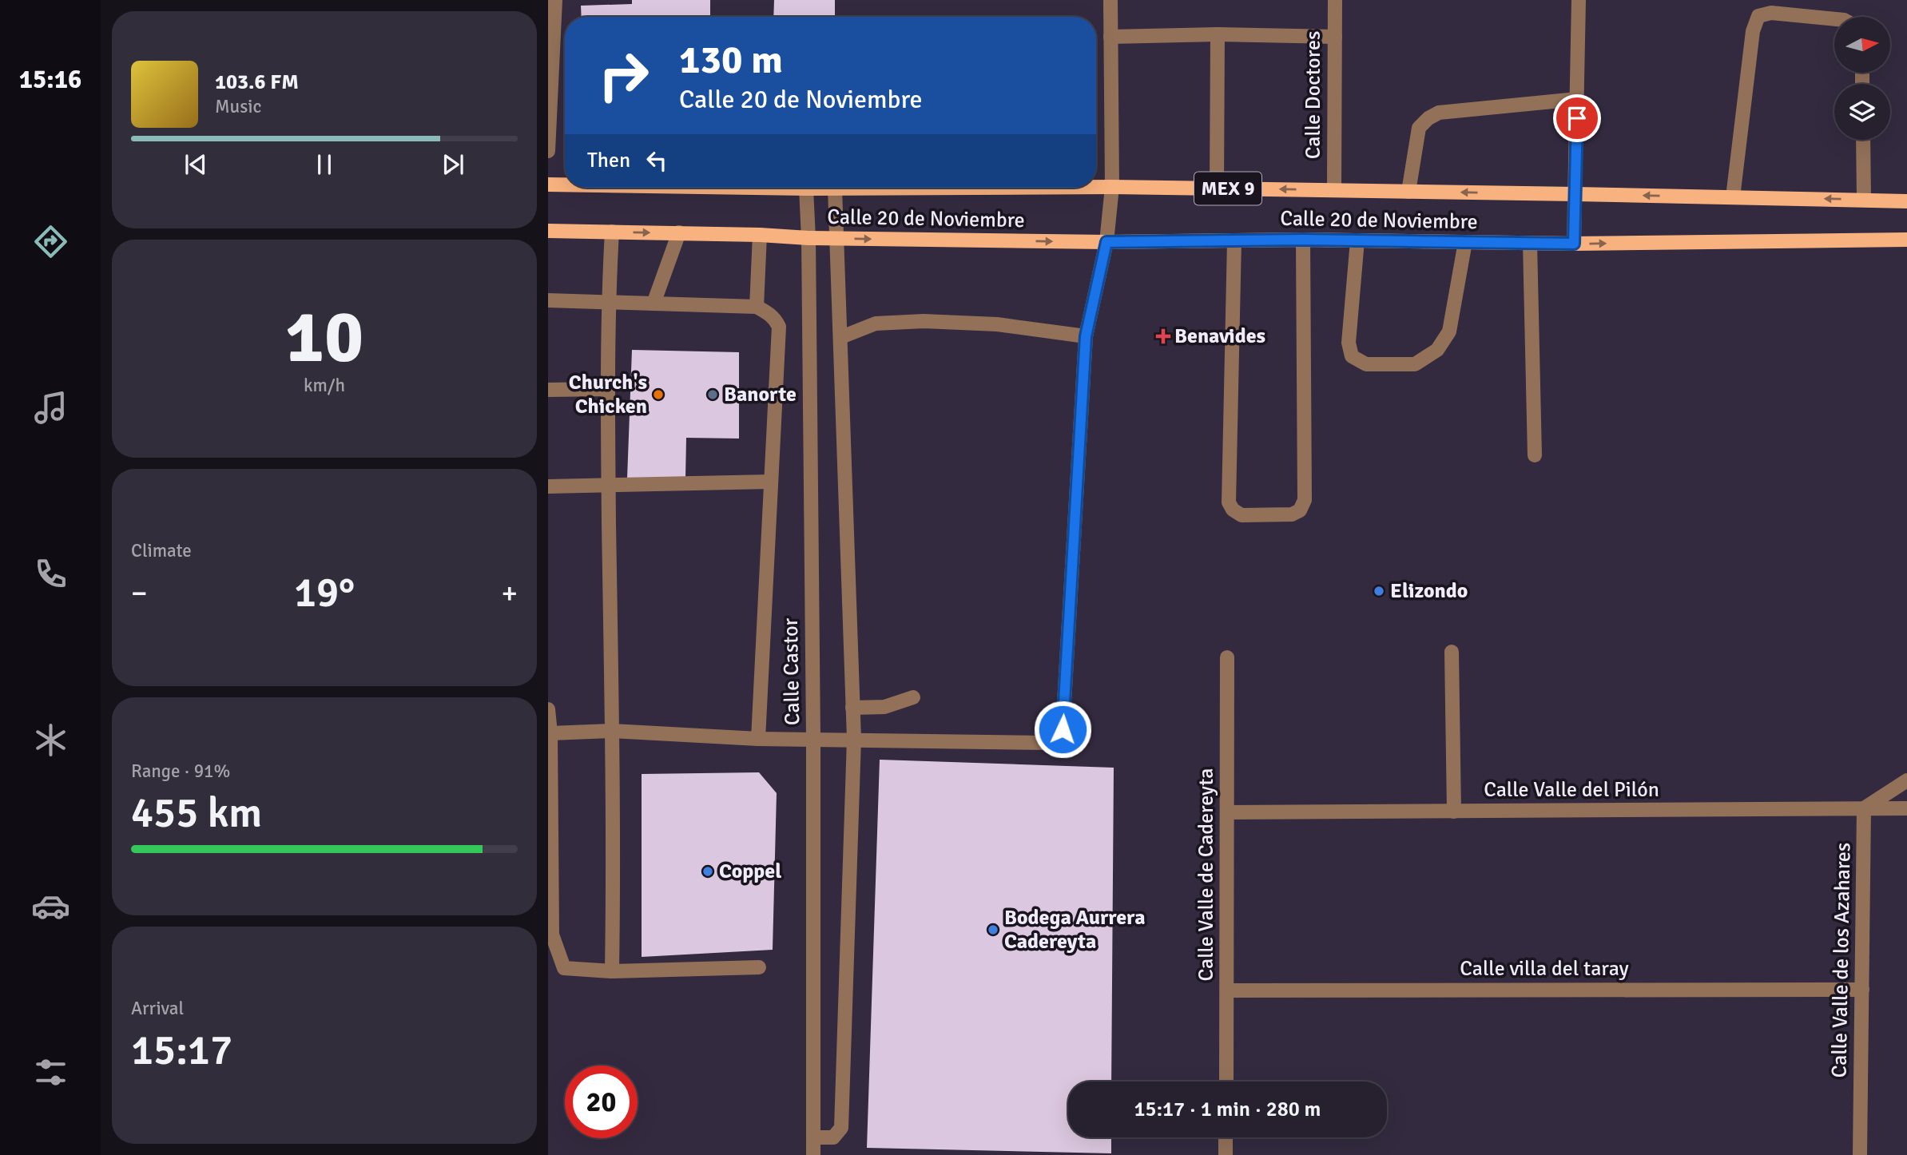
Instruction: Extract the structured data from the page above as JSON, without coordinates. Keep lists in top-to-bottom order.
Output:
{
  "streets": {
    "main road": ["MEX 9", "Calle 20 de Noviembre"],
    "street": [
      "Calle Doctores",
      "Calle Castor",
      "Calle Valle del Pilón",
      "Calle Valle de Cadereyta",
      "Calle Valle de los Azahares",
      "Calle villa del taray"
    ]
  },
  "crossings": [
    ["Calle Doctores", "Calle 20 de Noviembre"],
    ["Calle 20 de Noviembre", "Calle Castor"],
    ["Calle Valle del Pilón", "Calle Valle de Cadereyta"],
    ["Calle Valle del Pilón", "Calle Valle de los Azahares"],
    ["Calle Valle de Cadereyta", "Calle villa del taray"],
    ["Calle Valle de los Azahares", "Calle villa del taray"]
  ],
  "places": {
    "health": ["Benavides"],
    "other": [
      "Church's Chicken",
      "Banorte",
      "Elizondo",
      "Coppel",
      "Bodega Aurrera Cadereyta"
    ]
  },
  "north": "right",
  "page": {
    "tabs": "15:16",
    "turn": ["130 m", "Calle 20 de Noviembre"],
    "song": ["103.6 FM", "Music"],
    "then": "Then",
    "tile": [
      ["10", "km/h"],
      "Climate",
      ["Range · 91%", "455 km"],
      ["Arrival", "15:17"]
    ],
    "heat": ["−", "19°", "+"],
    "limit": "20",
    "trip": "15:17 · 1 min · 280 m"
  }
}
